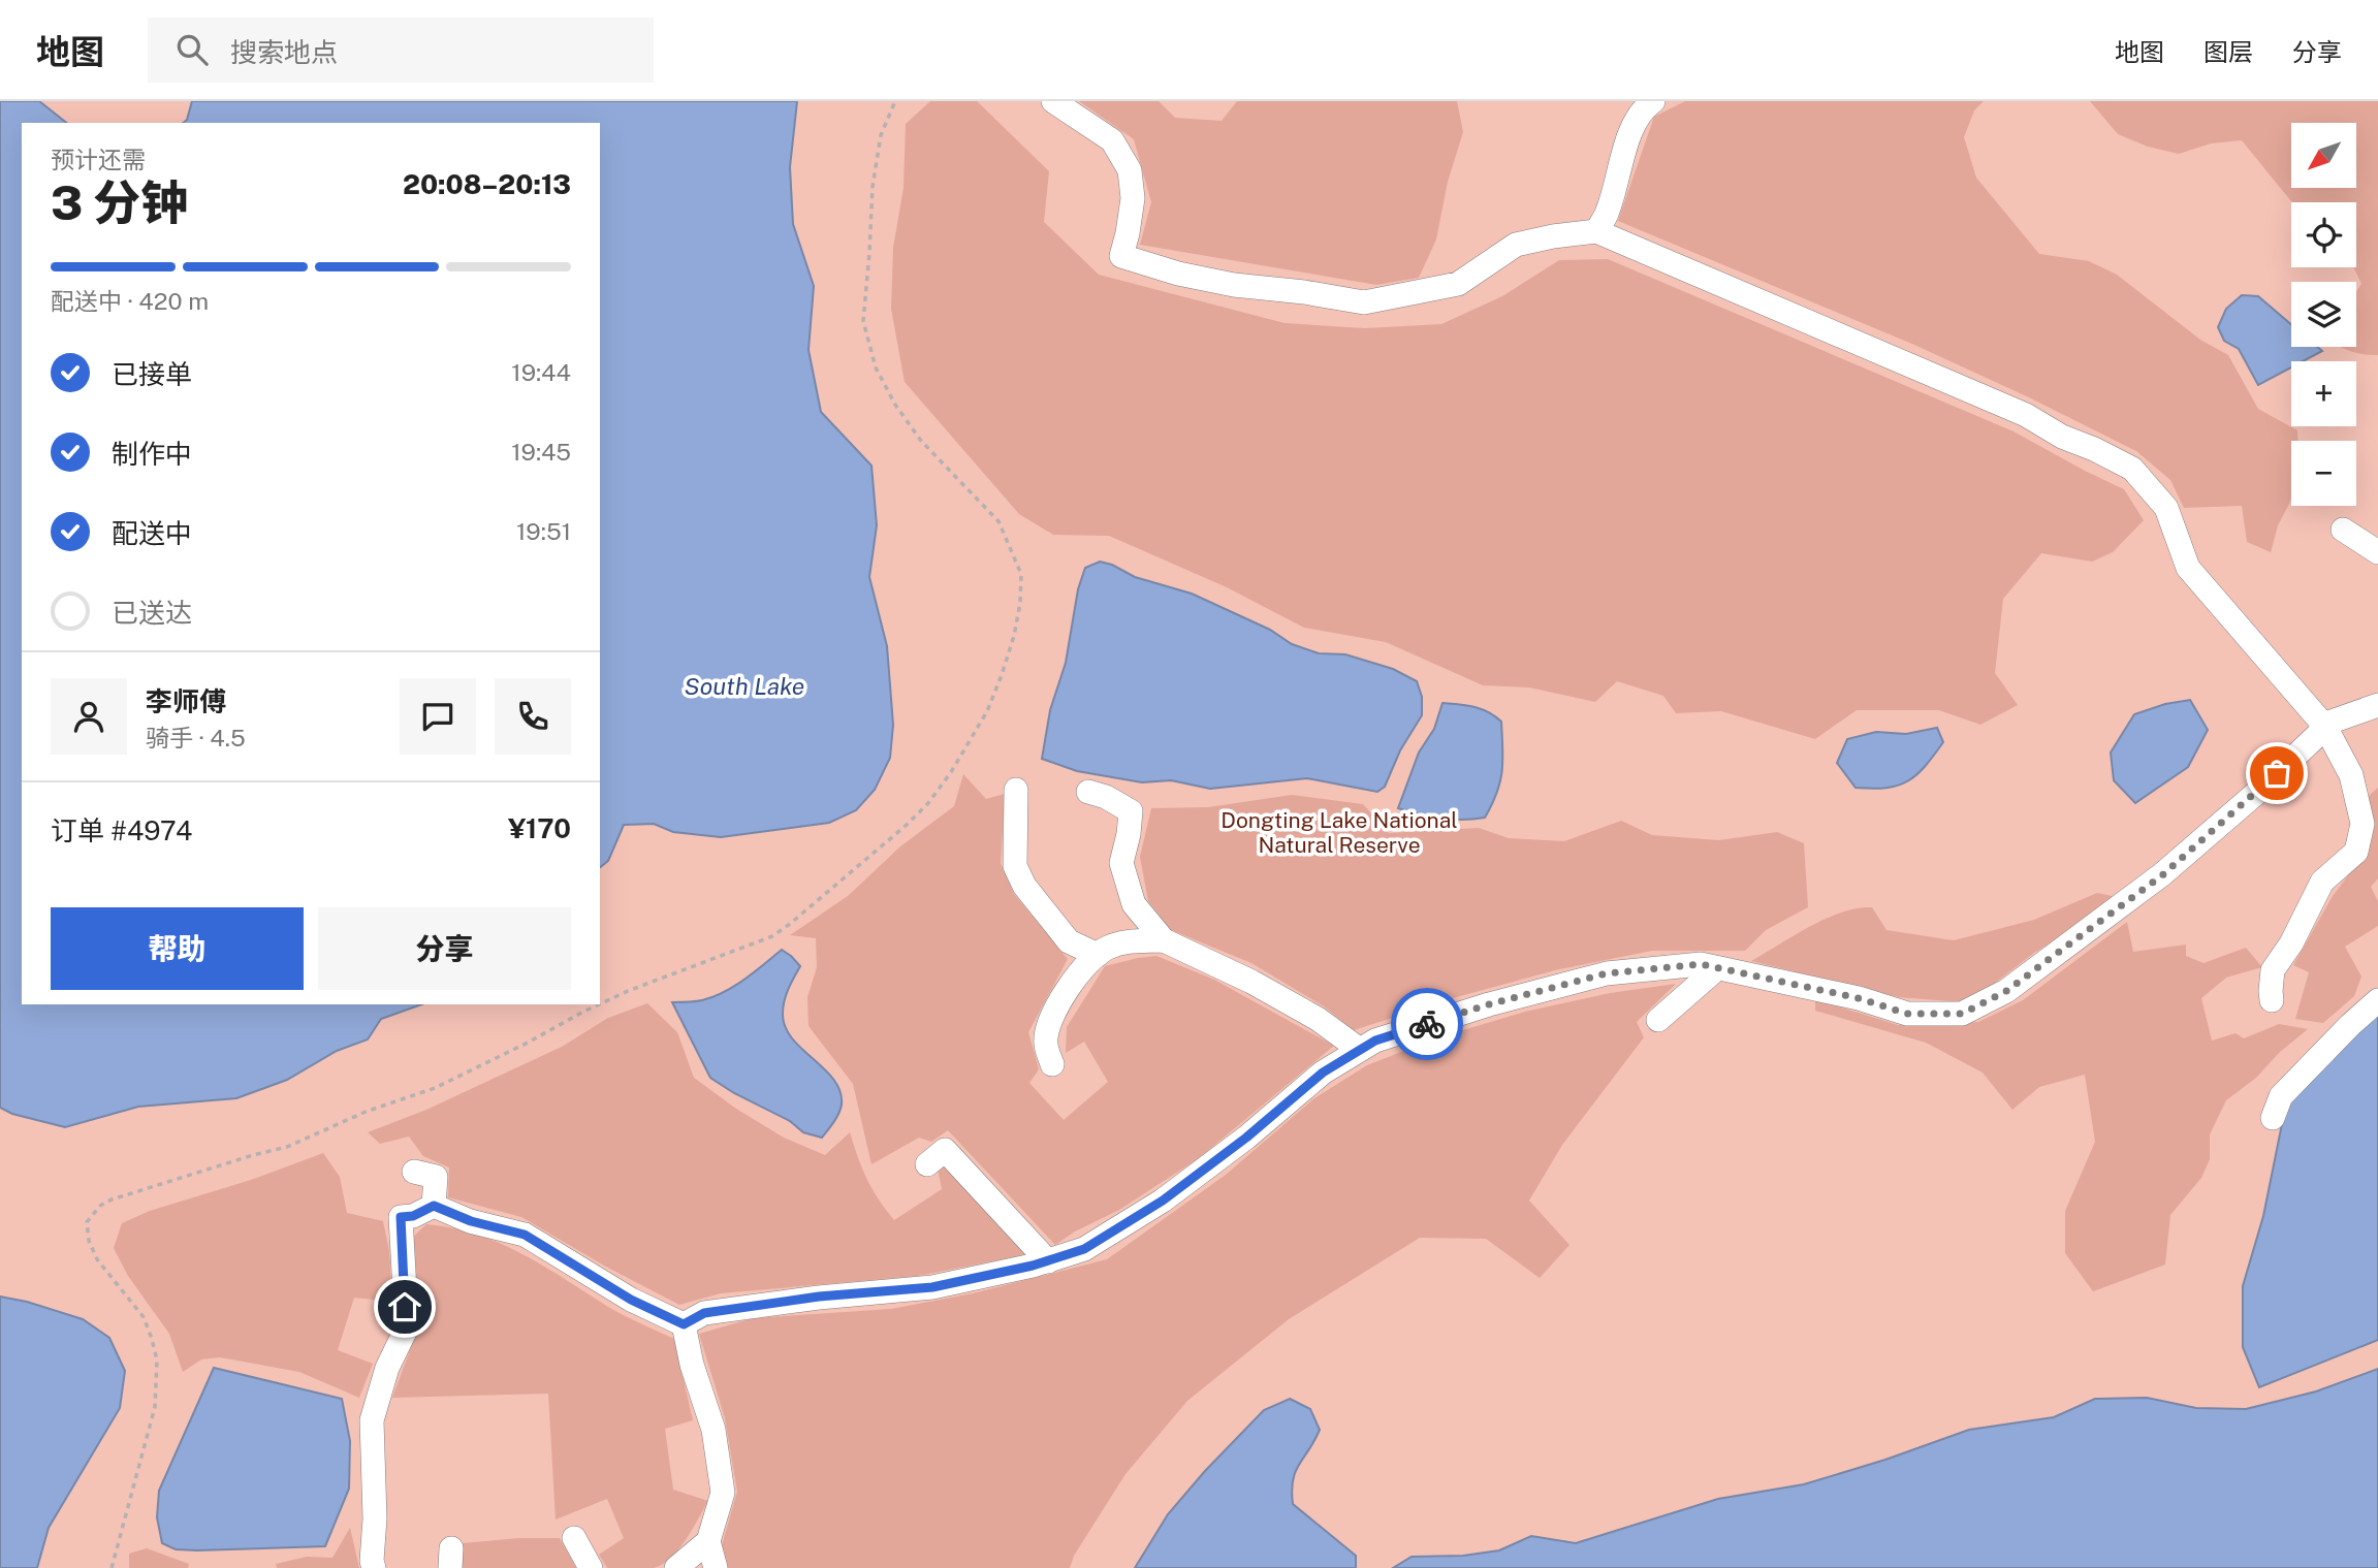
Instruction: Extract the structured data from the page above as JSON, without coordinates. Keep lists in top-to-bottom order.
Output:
{
  "water": ["South Lake"],
  "parks": ["Dongting Lake National Natural Reserve"],
  "north": "bottom left",
  "page": {
    "header": "地图",
    "search": "搜索地点",
    "nav": ["地图", "图层", "分享"],
    "map_buttons": ["+", "−"],
    "heading": ["3 分钟", "预计还需", "20:08–20:13"],
    "panel": [
      "李师傅",
      "骑手 · 4.5",
      "订单 #4974",
      "¥170"
    ],
    "bar": "配送中 · 420 m",
    "list": [
      ["已接单", "19:44"],
      ["制作中", "19:45"],
      ["配送中", "19:51"],
      "已送达"
    ],
    "buttons": ["帮助", "分享"]
  }
}
